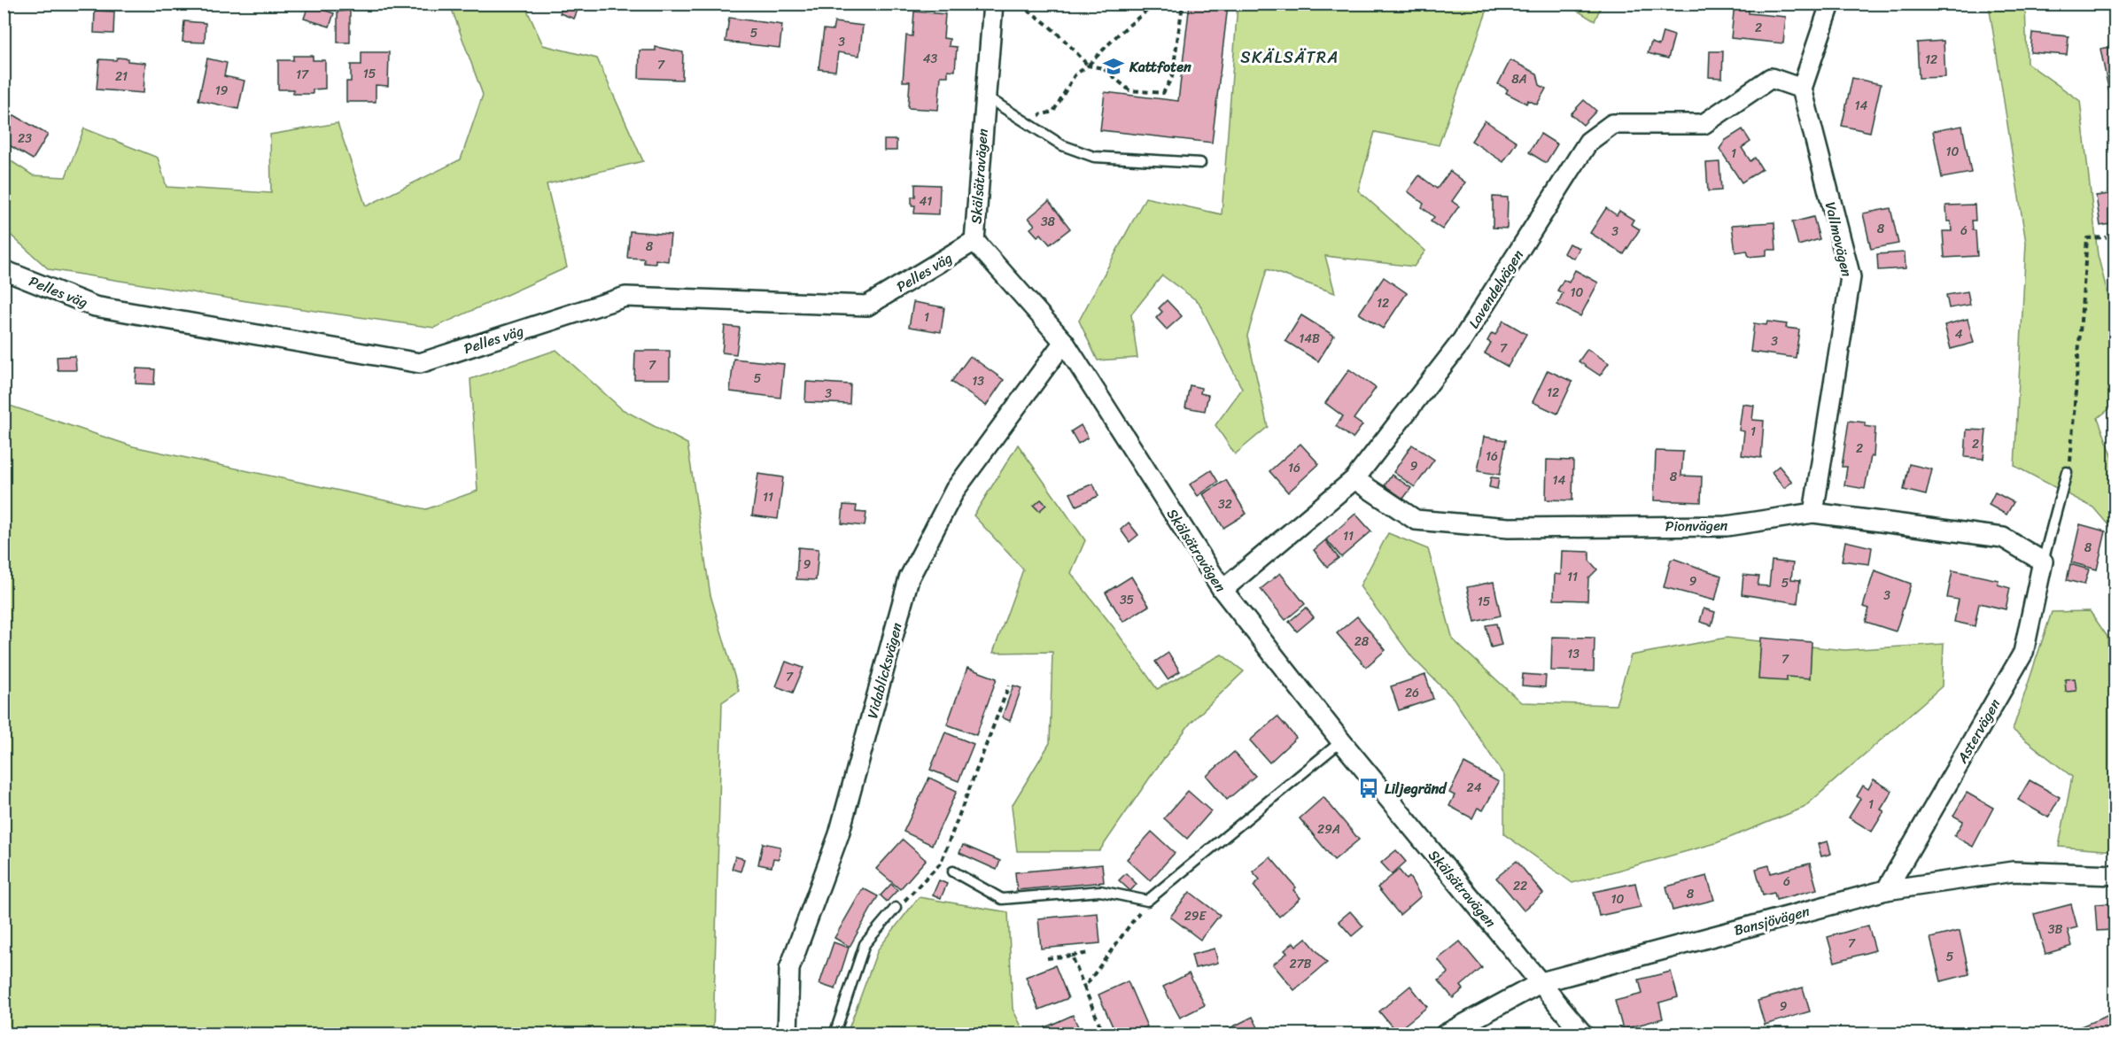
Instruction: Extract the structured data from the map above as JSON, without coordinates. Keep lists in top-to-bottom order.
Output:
{
  "streets": {
    "street": [
      "Skälsätravägen",
      "Vallmovägen",
      "Pelles väg",
      "Lavendelvägen",
      "Pionvägen",
      "Vidablicksvägen",
      "Astervägen",
      "Bansjövägen"
    ]
  },
  "crossings": [
    ["Skälsätravägen", "Pelles väg"],
    ["Skälsätravägen", "Lavendelvägen"],
    ["Skälsätravägen", "Vidablicksvägen"],
    ["Skälsätravägen", "Bansjövägen"],
    ["Vallmovägen", "Lavendelvägen"],
    ["Vallmovägen", "Pionvägen"],
    ["Lavendelvägen", "Pionvägen"],
    ["Pionvägen", "Astervägen"],
    ["Astervägen", "Bansjövägen"]
  ],
  "districts": ["SKÄLSÄTRA"],
  "places": {
    "school or university": ["Kattfoten"],
    "bus stop": ["Liljegränd"]
  },
  "house_numbers": [
    "2",
    "5",
    "3",
    "43",
    "12",
    "7",
    "15",
    "17",
    "21",
    "8A",
    "19",
    "14",
    "23",
    "10",
    "1",
    "41",
    "38",
    "8",
    "6",
    "3",
    "8",
    "10",
    "12",
    "1",
    "4",
    "14B",
    "3",
    "7",
    "7",
    "5",
    "13",
    "12",
    "3",
    "1",
    "2",
    "2",
    "16",
    "9",
    "16",
    "8",
    "14",
    "11",
    "32",
    "11",
    "8",
    "9",
    "11",
    "9",
    "5",
    "3",
    "35",
    "15",
    "28",
    "13",
    "7",
    "7",
    "26",
    "24",
    "1",
    "29A",
    "6",
    "22",
    "8",
    "10",
    "29E",
    "3B",
    "7",
    "5",
    "27B",
    "9"
  ]
}
